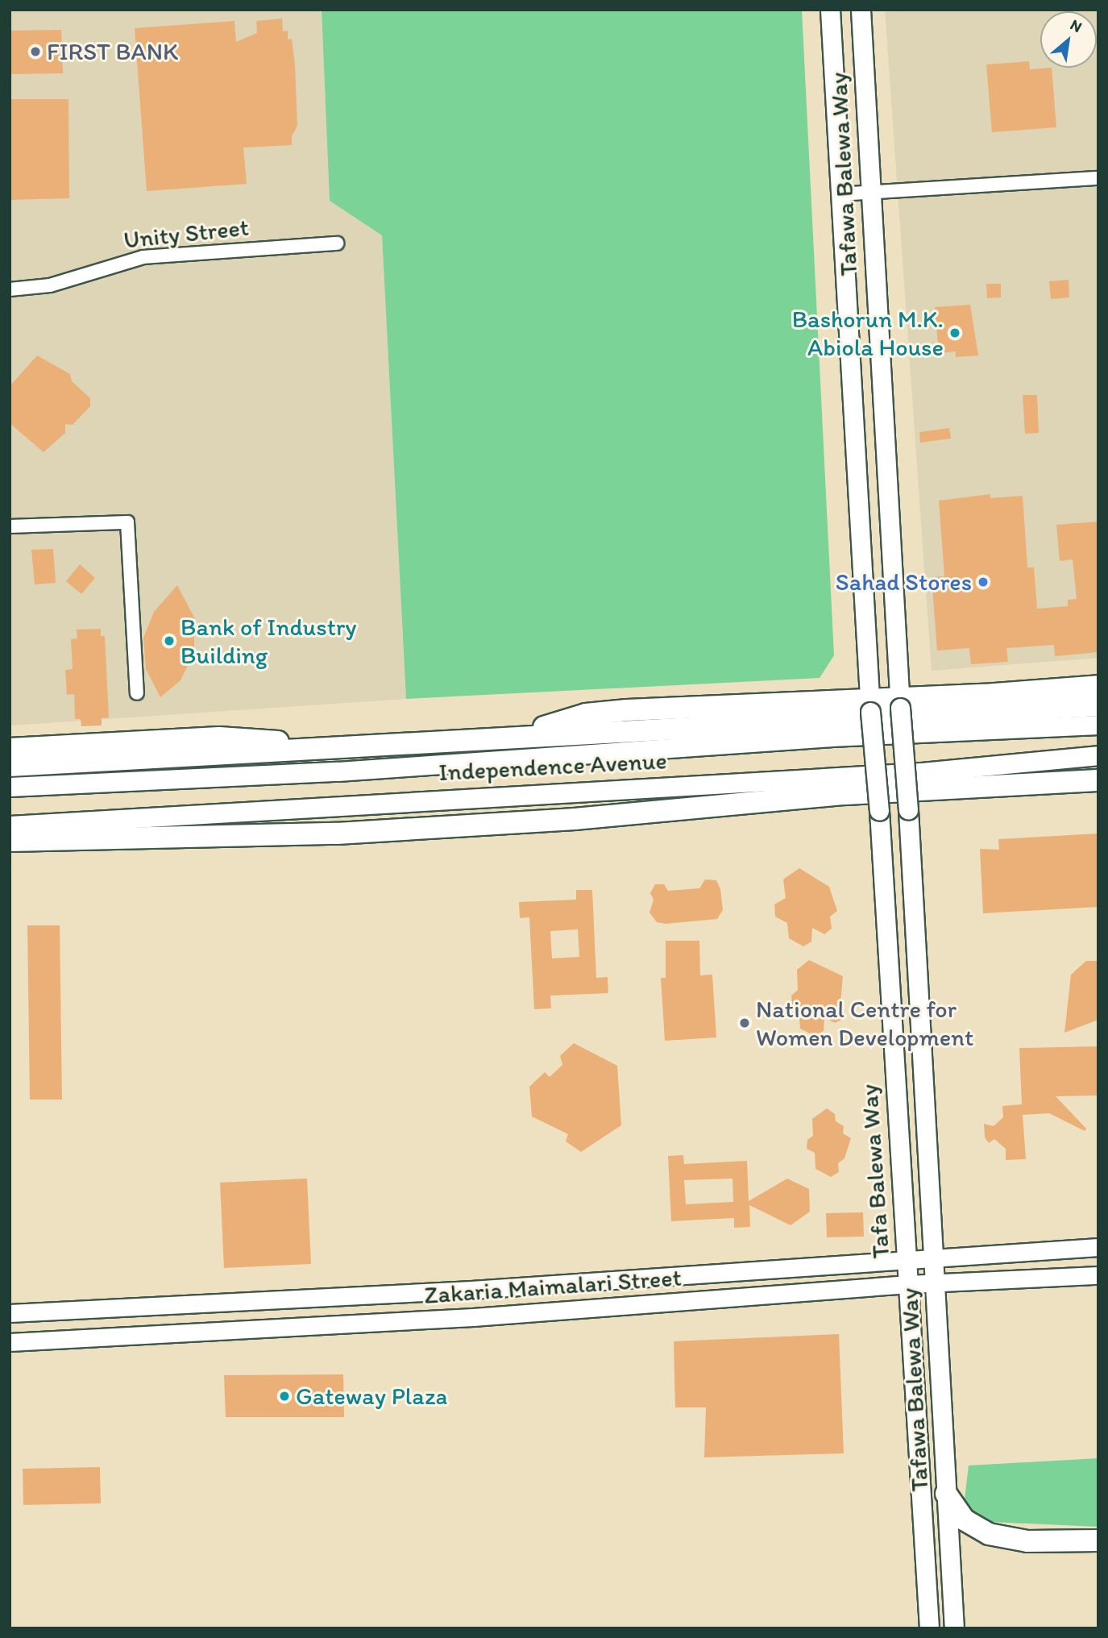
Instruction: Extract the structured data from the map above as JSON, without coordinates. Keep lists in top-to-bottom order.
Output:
{
  "streets": {
    "main road": ["Tafawa Balewa Way", "Independence Avenue", "Tafa Balewa Way"],
    "street": ["Unity Street", "Zakaria Maimalari Street"]
  },
  "crossings": [
    ["Tafawa Balewa Way", "Zakaria Maimalari Street"],
    ["Tafa Balewa Way", "Zakaria Maimalari Street"]
  ],
  "places": [
    "FIRST BANK",
    "Bashorun M.K. Abiola House",
    "Sahad Stores",
    "Bank of Industry Building",
    "National Centre for Women Development",
    "Gateway Plaza"
  ],
  "north": "top right"
}
